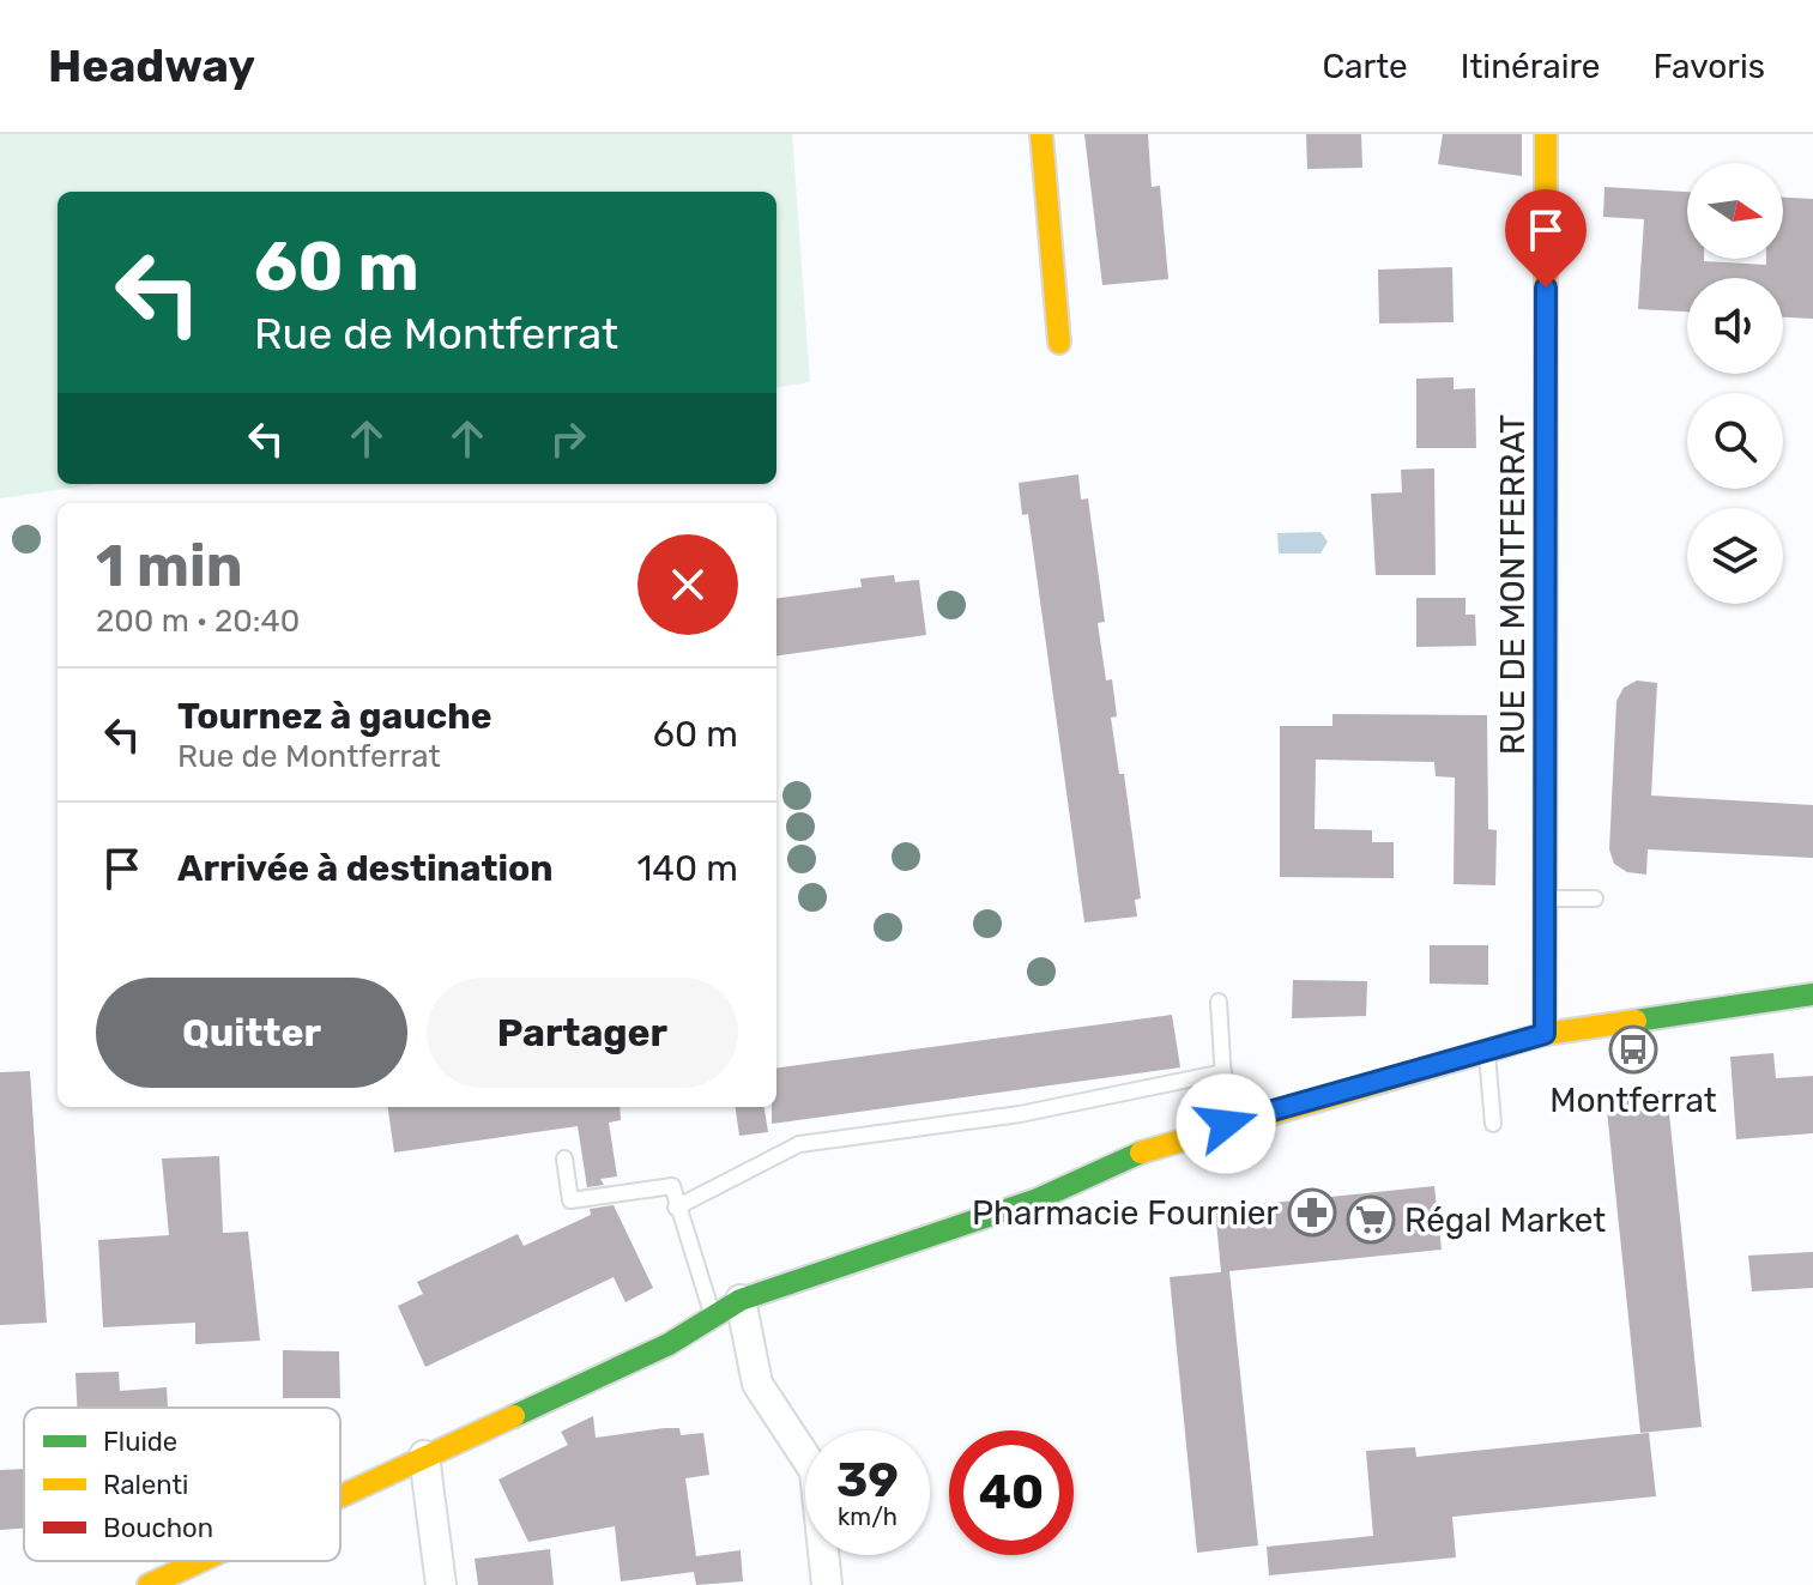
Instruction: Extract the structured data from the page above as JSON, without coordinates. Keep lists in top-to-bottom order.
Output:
{
  "streets": {
    "street": ["RUE DE MONTFERRAT"]
  },
  "places": {
    "bus stop": ["Montferrat"],
    "pharmacy": ["Pharmacie Fournier"],
    "supermarket": ["Régal Market"]
  },
  "legend": ["Fluide", "Ralenti", "Bouchon"],
  "north": "right",
  "page": {
    "header": "Headway",
    "nav": ["Carte", "Itinéraire", "Favoris"],
    "turn": ["60 m", "Rue de Montferrat"],
    "heading": ["1 min", "200 m · 20:40"],
    "list": [
      {
        "name": "Tournez à gauche",
        "note": "Rue de Montferrat",
        "value": "60 m"
      },
      {
        "name": "Arrivée à destination",
        "value": "140 m"
      }
    ],
    "buttons": ["Quitter", "Partager"],
    "speed": "39 km/h",
    "limit": "40"
  }
}
